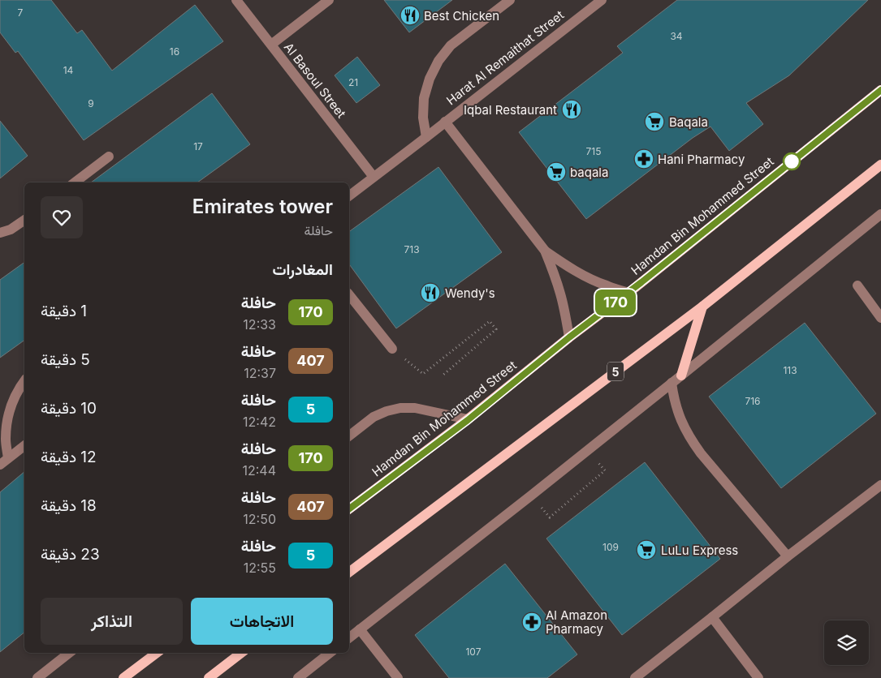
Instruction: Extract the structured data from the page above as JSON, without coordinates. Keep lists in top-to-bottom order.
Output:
{
  "streets": {
    "main road": ["Hamdan Bin Mohammed Street", "5"],
    "street": ["Harat Al Remaithat Street", "Al Basoul Street"]
  },
  "crossings": [
    ["Harat Al Remaithat Street", "Al Basoul Street"],
    ["Harat Al Remaithat Street", "Hamdan Bin Mohammed Street"]
  ],
  "places": {
    "restaurant": ["Best Chicken", "Iqbal Restaurant", "Wendy's"],
    "supermarket": ["Baqala", "baqala", "LuLu Express"],
    "pharmacy": ["Hani Pharmacy", "Al Amazon Pharmacy"]
  },
  "lines": ["bus line 170"],
  "house_numbers": [
    "7",
    "34",
    "16",
    "14",
    "21",
    "9",
    "17",
    "715",
    "713",
    "113",
    "716",
    "109",
    "107"
  ],
  "page": {
    "on_map": "170",
    "heading": [
      ["Emirates tower", "حافلة"],
      "المغادرات"
    ],
    "list": [
      {
        "mark": "170",
        "name": "حافلة",
        "note": "12:33",
        "value": "1 دقيقة"
      },
      {
        "mark": "407",
        "name": "حافلة",
        "note": "12:37",
        "value": "5 دقيقة"
      },
      {
        "mark": "5",
        "name": "حافلة",
        "note": "12:42",
        "value": "10 دقيقة"
      },
      {
        "mark": "170",
        "name": "حافلة",
        "note": "12:44",
        "value": "12 دقيقة"
      },
      {
        "mark": "407",
        "name": "حافلة",
        "note": "12:50",
        "value": "18 دقيقة"
      },
      {
        "mark": "5",
        "name": "حافلة",
        "note": "12:55",
        "value": "23 دقيقة"
      }
    ],
    "buttons": ["الاتجاهات", "التذاكر"]
  }
}
